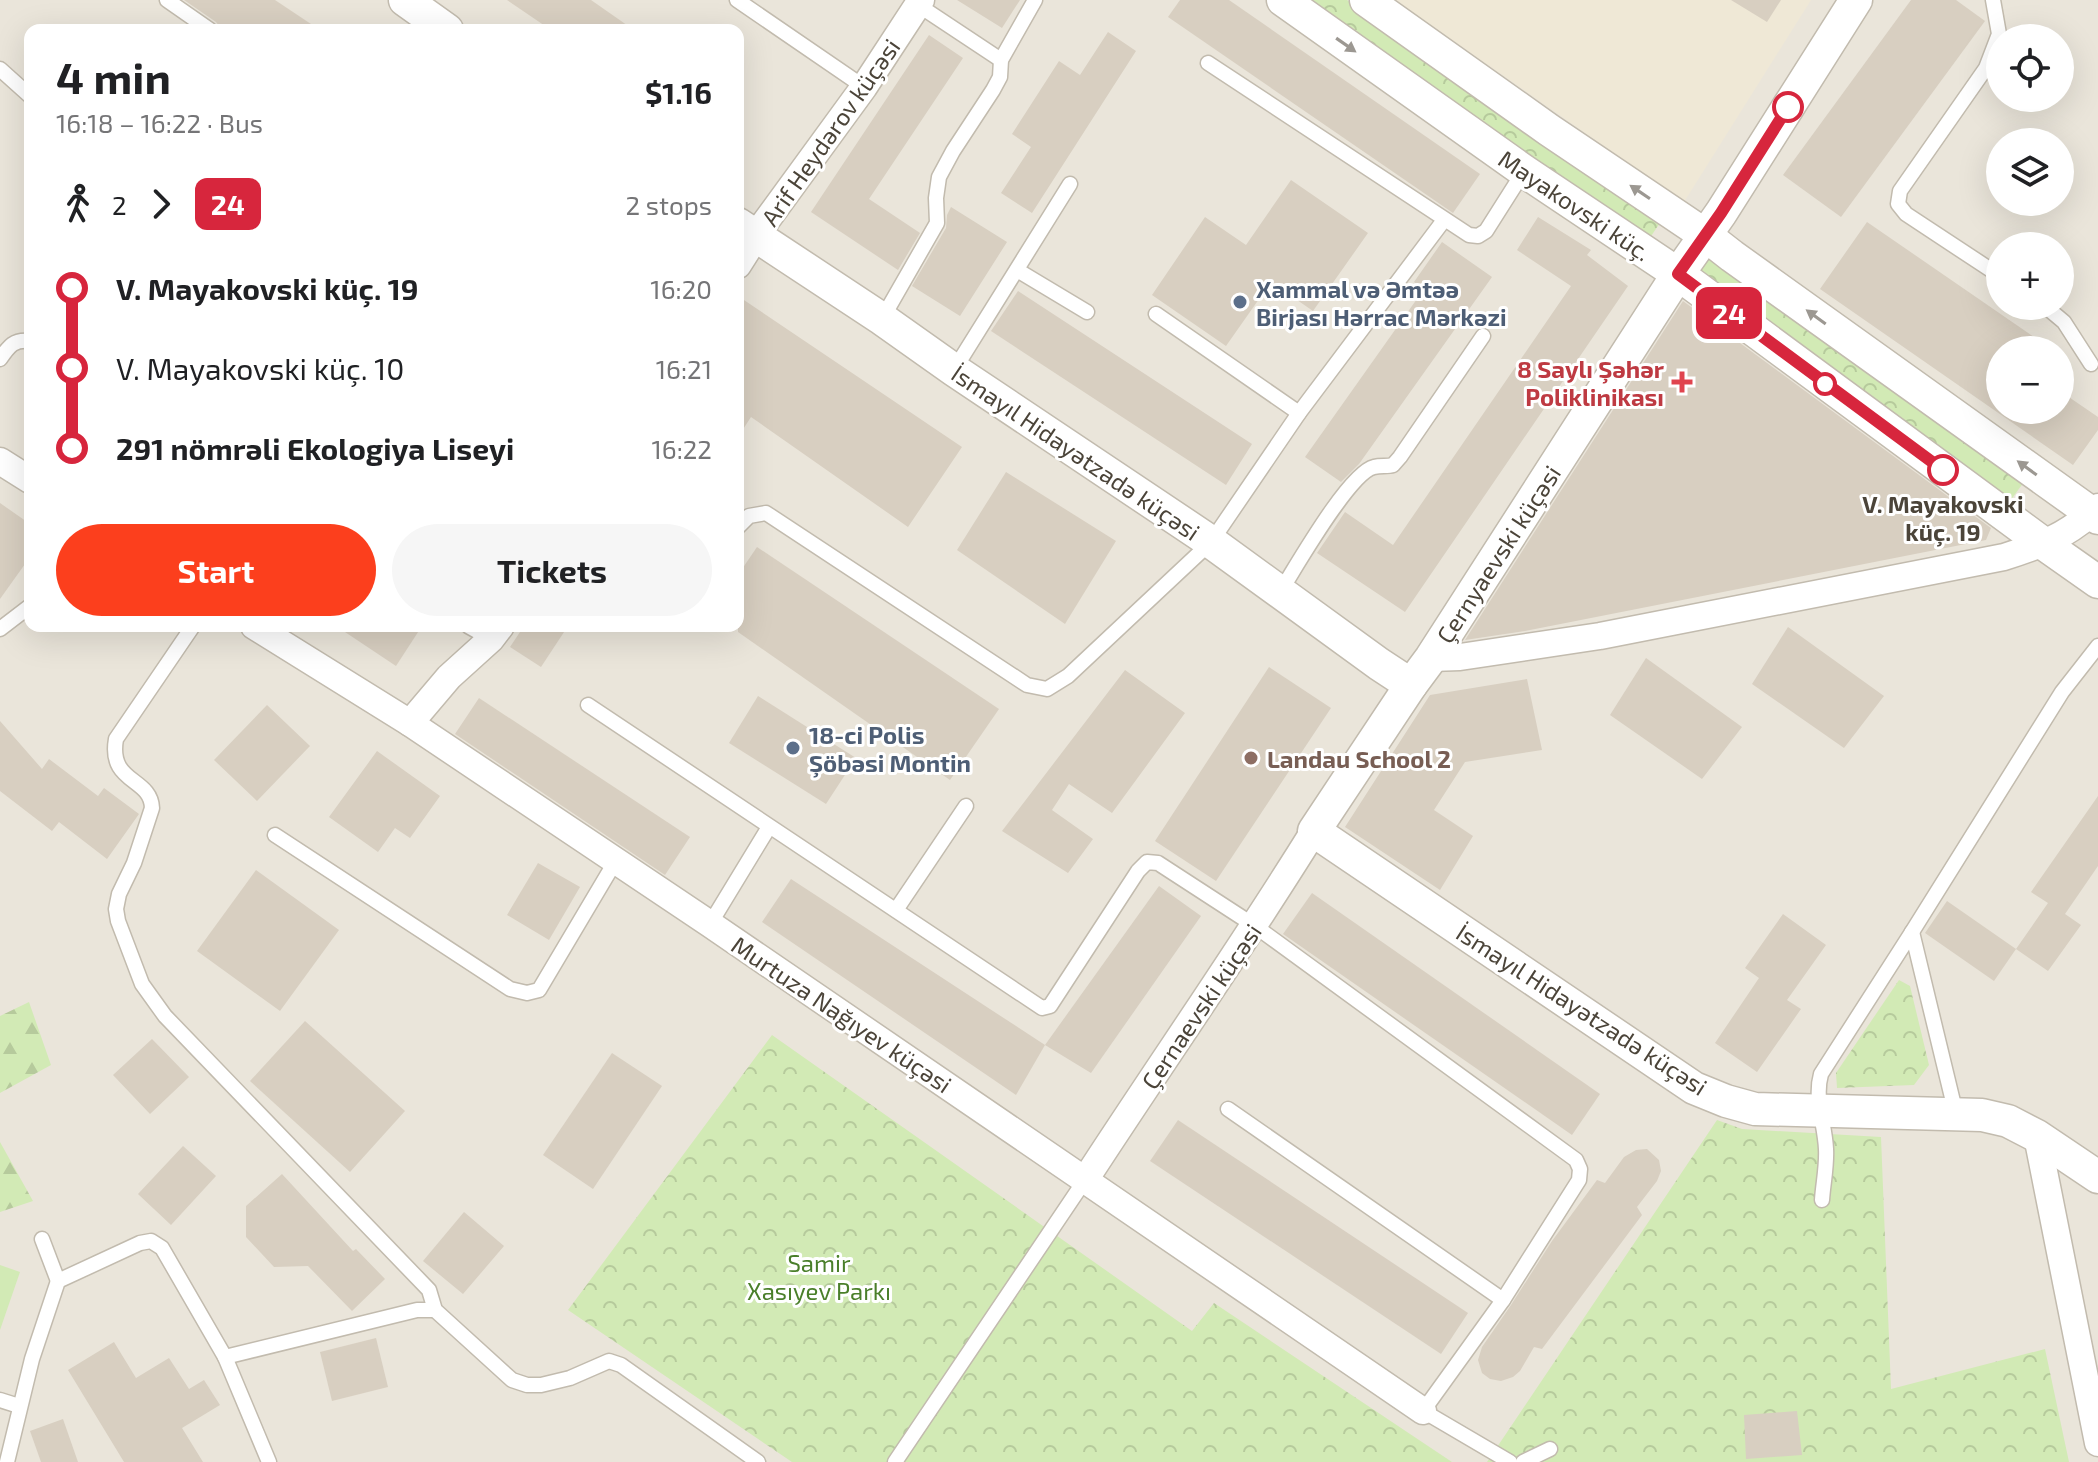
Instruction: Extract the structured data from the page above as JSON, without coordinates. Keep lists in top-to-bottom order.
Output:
{
  "streets": {
    "street": [
      "Arif Heydərov küçəsi",
      "Mayakovski küç.",
      "İsmayıl Hidayətzadə küçəsi",
      "Çernyaevski küçəsi",
      "Çernaevski küçəsi",
      "Murtuza Nağıyev küçəsi"
    ]
  },
  "crossings": [
    ["Arif Heydərov küçəsi", "İsmayıl Hidayətzadə küçəsi"],
    ["Mayakovski küç.", "Çernyaevski küçəsi"],
    ["İsmayıl Hidayətzadə küçəsi", "Çernyaevski küçəsi"],
    ["İsmayıl Hidayətzadə küçəsi", "Çernaevski küçəsi"],
    ["Çernyaevski küçəsi", "Çernaevski küçəsi"],
    ["Çernaevski küçəsi", "Murtuza Nağıyev küçəsi"]
  ],
  "parks": ["Samir Xasıyev Parkı"],
  "places": {
    "other": [
      "Xammal və Əmtəə Birjası Hərrac Mərkəzi",
      "V. Mayakovski küç. 19",
      "18-ci Polis Şöbəsi Montin",
      "Landau School 2"
    ],
    "health": ["8 Saylı Şəhər Poliklinikası"]
  },
  "lines": ["bus line 24"],
  "page": {
    "on_map": "24",
    "map_buttons": ["+", "−"],
    "heading": ["4 min", "16:18 – 16:22 · Bus", "$1.16"],
    "legs": ["2", "24", "2 stops"],
    "list": [
      {
        "name": "V. Mayakovski küç. 19",
        "value": "16:20"
      },
      {
        "name": "V. Mayakovski küç. 10",
        "value": "16:21"
      },
      {
        "name": "291 nömrəli Ekologiya Liseyi",
        "value": "16:22"
      }
    ],
    "buttons": ["Start", "Tickets"]
  }
}
